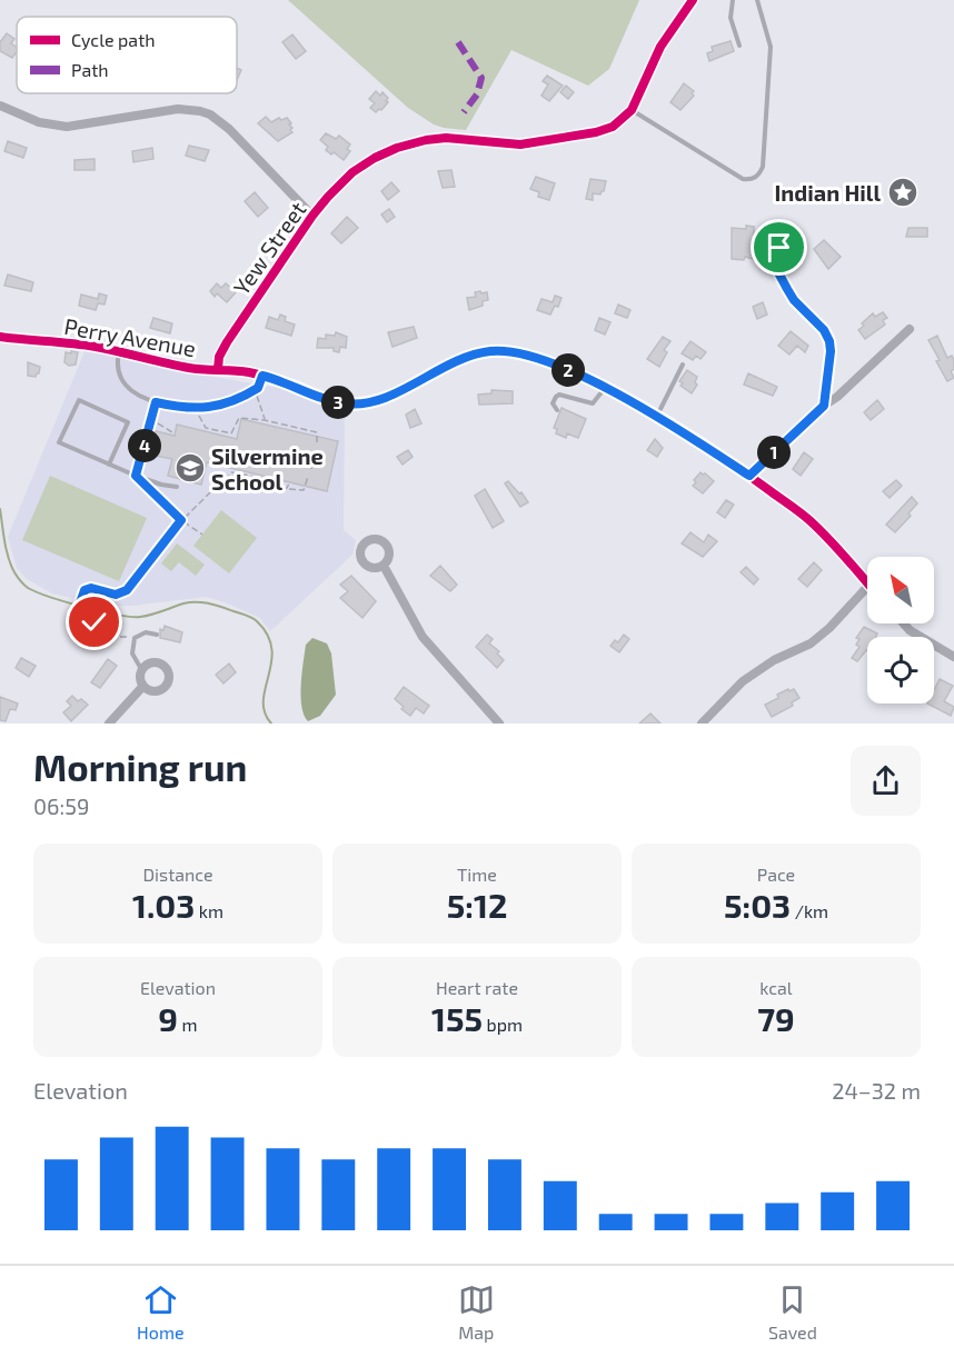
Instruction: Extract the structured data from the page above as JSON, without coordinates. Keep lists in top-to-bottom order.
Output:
{
  "streets": {
    "street": ["Yew Street", "Perry Avenue"]
  },
  "crossings": [
    ["Yew Street", "Perry Avenue"]
  ],
  "places": {
    "place": ["Indian Hill"],
    "school or university": ["Silvermine School"]
  },
  "legend": ["Cycle path", "Path"],
  "north": "top left",
  "page": {
    "pins": [
      "2",
      "3",
      "4",
      "1"
    ],
    "heading": ["Morning run", "06:59"],
    "stats": [
      ["Distance", "1.03 km"],
      ["Time", "5:12"],
      ["Pace", "5:03 /km"],
      ["Elevation", "9 m"],
      ["Heart rate", "155 bpm"],
      ["kcal", "79"]
    ],
    "chart": ["Elevation", "24–32 m"],
    "tabs": ["Home", "Map", "Saved"]
  }
}
